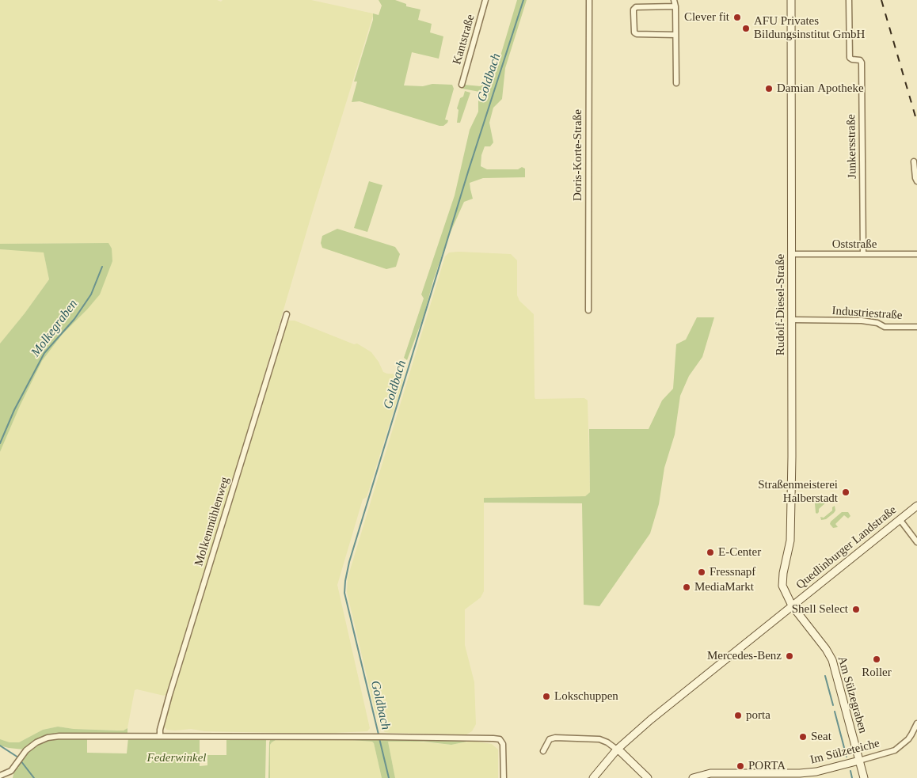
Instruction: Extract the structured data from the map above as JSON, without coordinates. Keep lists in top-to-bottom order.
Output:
{
  "streets": {
    "street": [
      "Kantstraße",
      "Junkersstraße",
      "Doris-Korte-Straße",
      "Oststraße",
      "Rudolf-Diesel-Straße",
      "Industriestraße",
      "Molkenmühlenweg",
      "Quedlinburger Landstraße",
      "Am Sülzegraben",
      "Im Sülzeteiche"
    ]
  },
  "crossings": [
    ["Junkersstraße", "Oststraße"],
    ["Oststraße", "Rudolf-Diesel-Straße"],
    ["Rudolf-Diesel-Straße", "Industriestraße"],
    ["Rudolf-Diesel-Straße", "Quedlinburger Landstraße"],
    ["Rudolf-Diesel-Straße", "Am Sülzegraben"],
    ["Quedlinburger Landstraße", "Am Sülzegraben"],
    ["Am Sülzegraben", "Im Sülzeteiche"]
  ],
  "water": ["Goldbach", "Molkegraben"],
  "parks": ["Federwinkel"],
  "places": [
    "Clever fit",
    "AFU Privates Bildungsinstitut GmbH",
    "Damian Apotheke",
    "Straßenmeisterei Halberstadt",
    "E-Center",
    "Fressnapf",
    "MediaMarkt",
    "Shell Select",
    "Mercedes-Benz",
    "Roller",
    "Lokschuppen",
    "porta",
    "Seat",
    "PORTA"
  ]
}
